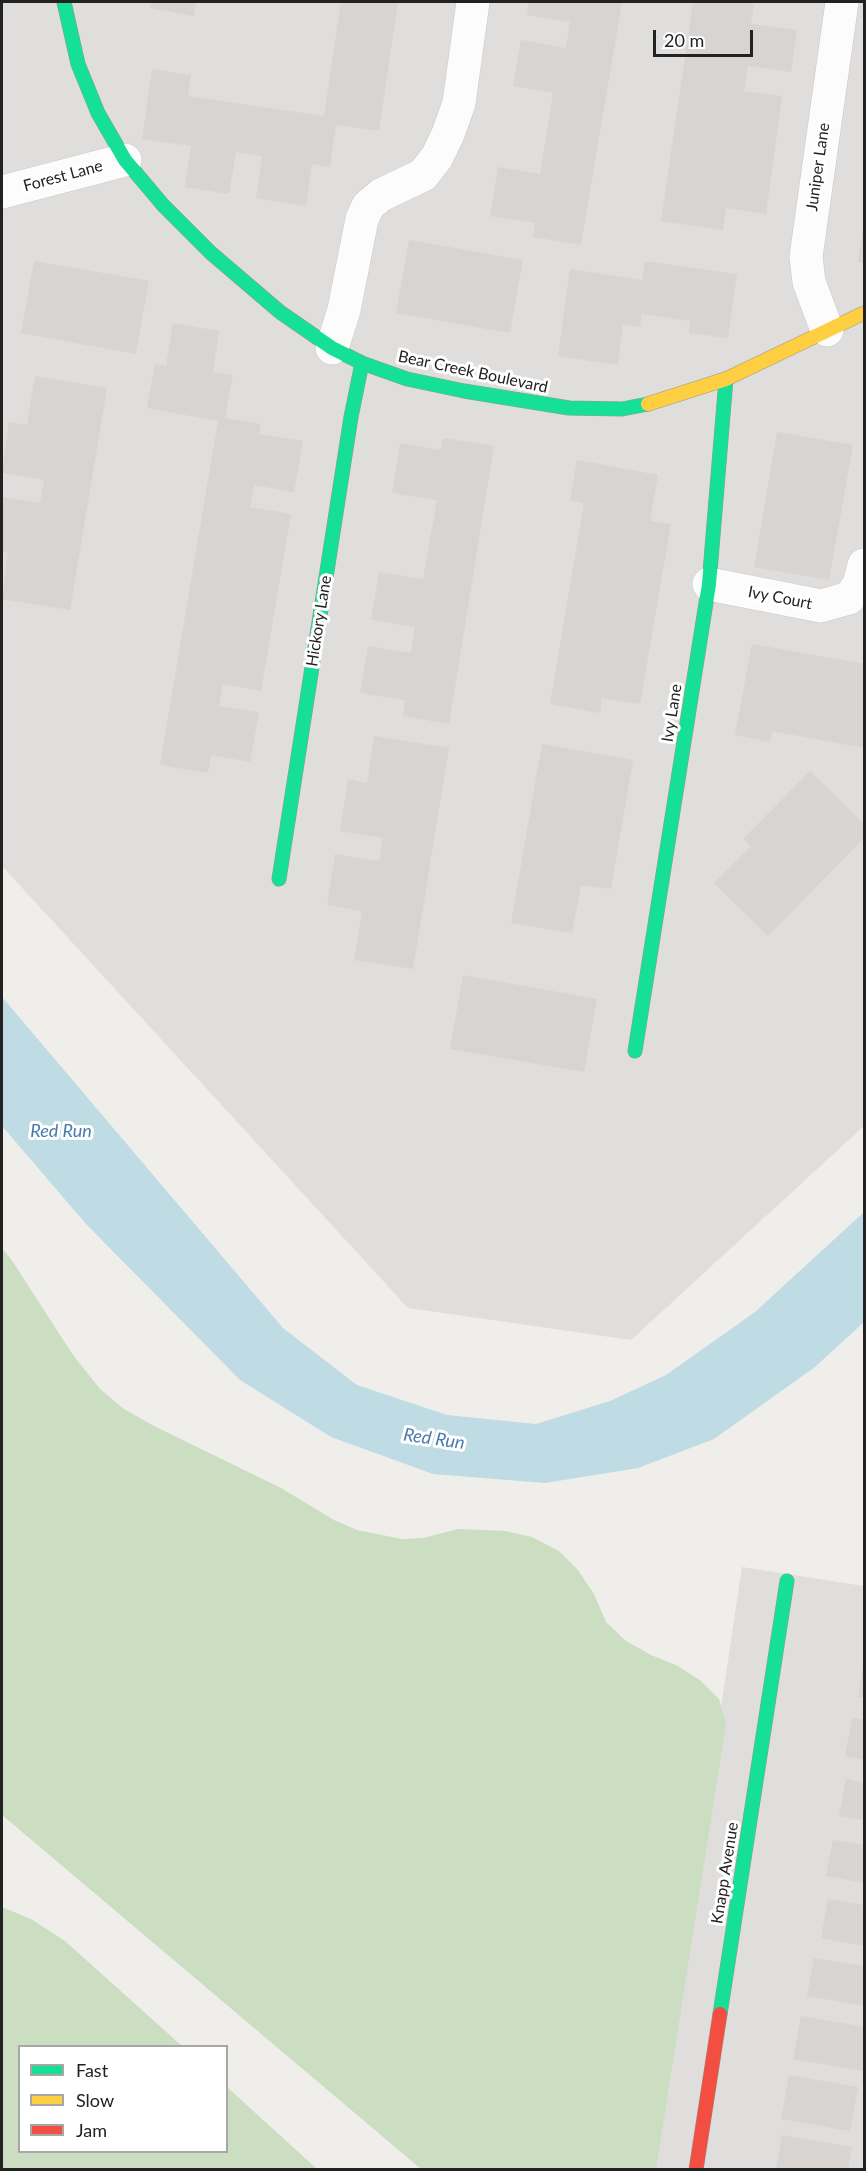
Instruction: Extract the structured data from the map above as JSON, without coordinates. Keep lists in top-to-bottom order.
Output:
{
  "streets": {
    "street": [
      "Juniper Lane",
      "Forest Lane",
      "Bear Creek Boulevard",
      "Ivy Court",
      "Hickory Lane",
      "Ivy Lane",
      "Knapp Avenue"
    ]
  },
  "crossings": [
    ["Juniper Lane", "Bear Creek Boulevard"],
    ["Forest Lane", "Bear Creek Boulevard"],
    ["Bear Creek Boulevard", "Hickory Lane"],
    ["Bear Creek Boulevard", "Ivy Lane"],
    ["Ivy Court", "Ivy Lane"]
  ],
  "water": ["Red Run"],
  "legend": ["Fast", "Slow", "Jam"],
  "scale_bar": "20 m"
}
